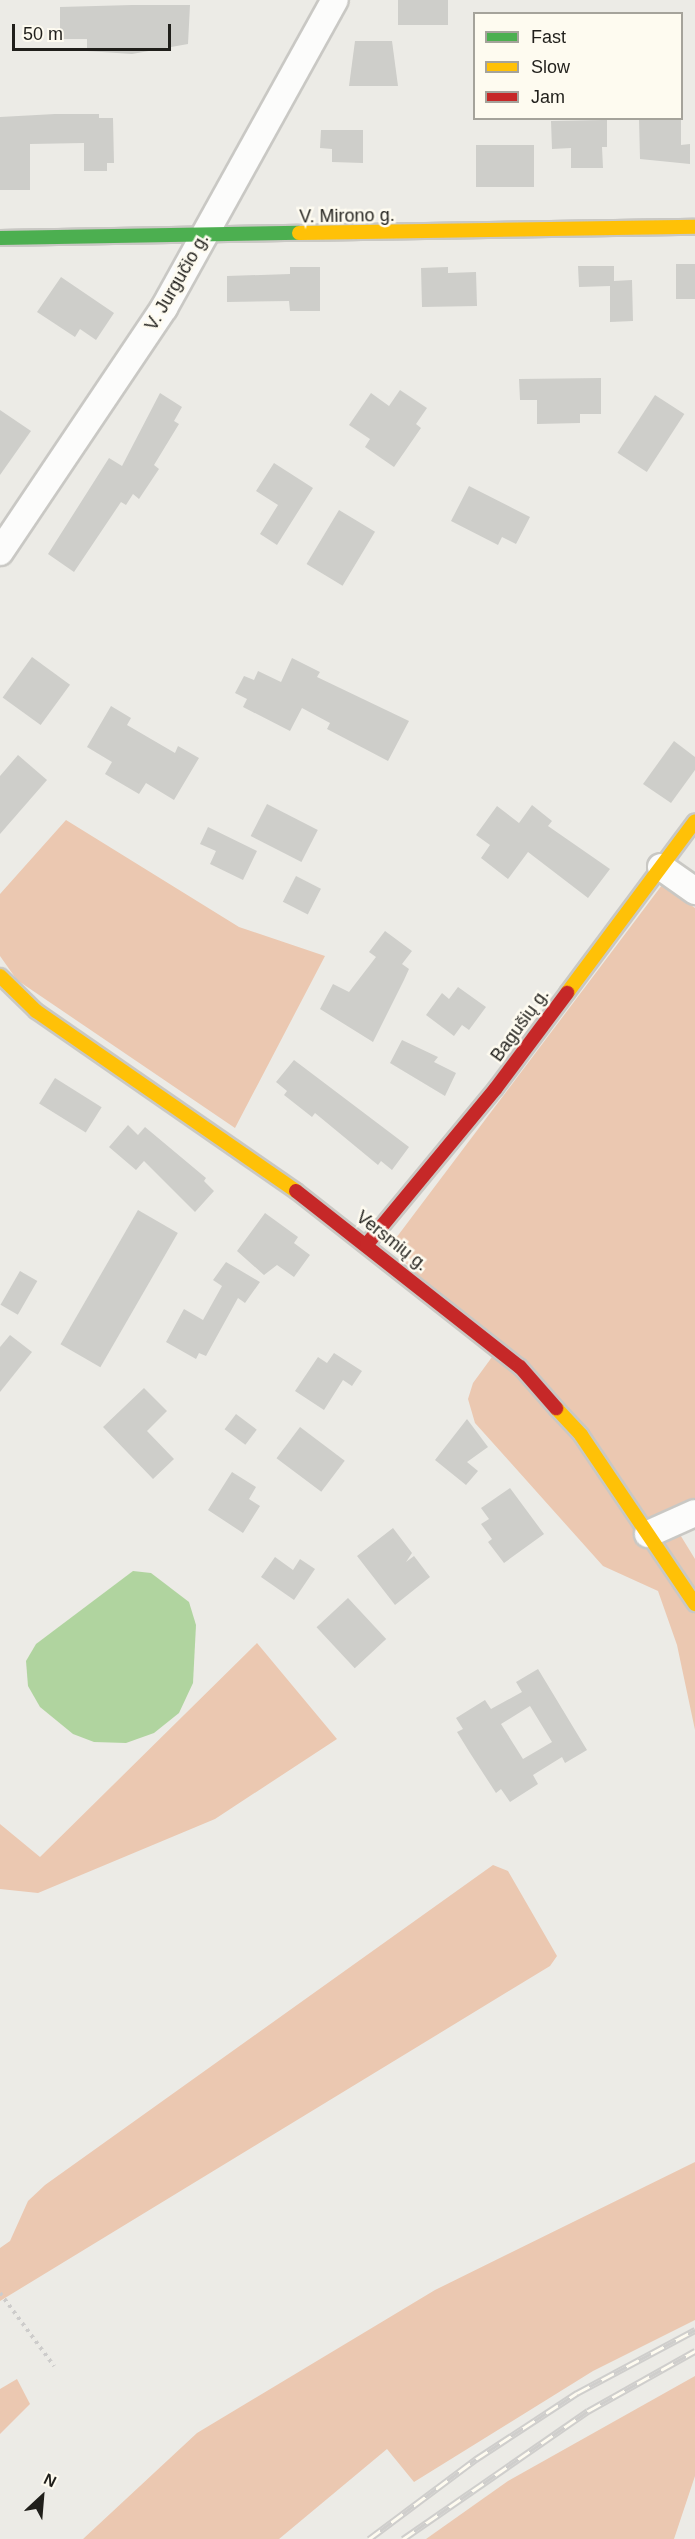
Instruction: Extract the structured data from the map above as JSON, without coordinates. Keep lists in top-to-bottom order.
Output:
{
  "streets": {
    "street": [
      "V. Mirono g.",
      "V. Jurgučio g.",
      "Bagušių g.",
      "Versmių g."
    ]
  },
  "crossings": [
    ["V. Mirono g.", "V. Jurgučio g."],
    ["Bagušių g.", "Versmių g."]
  ],
  "legend": ["Fast", "Slow", "Jam"],
  "scale_bar": "50 m",
  "north": "top right"
}
